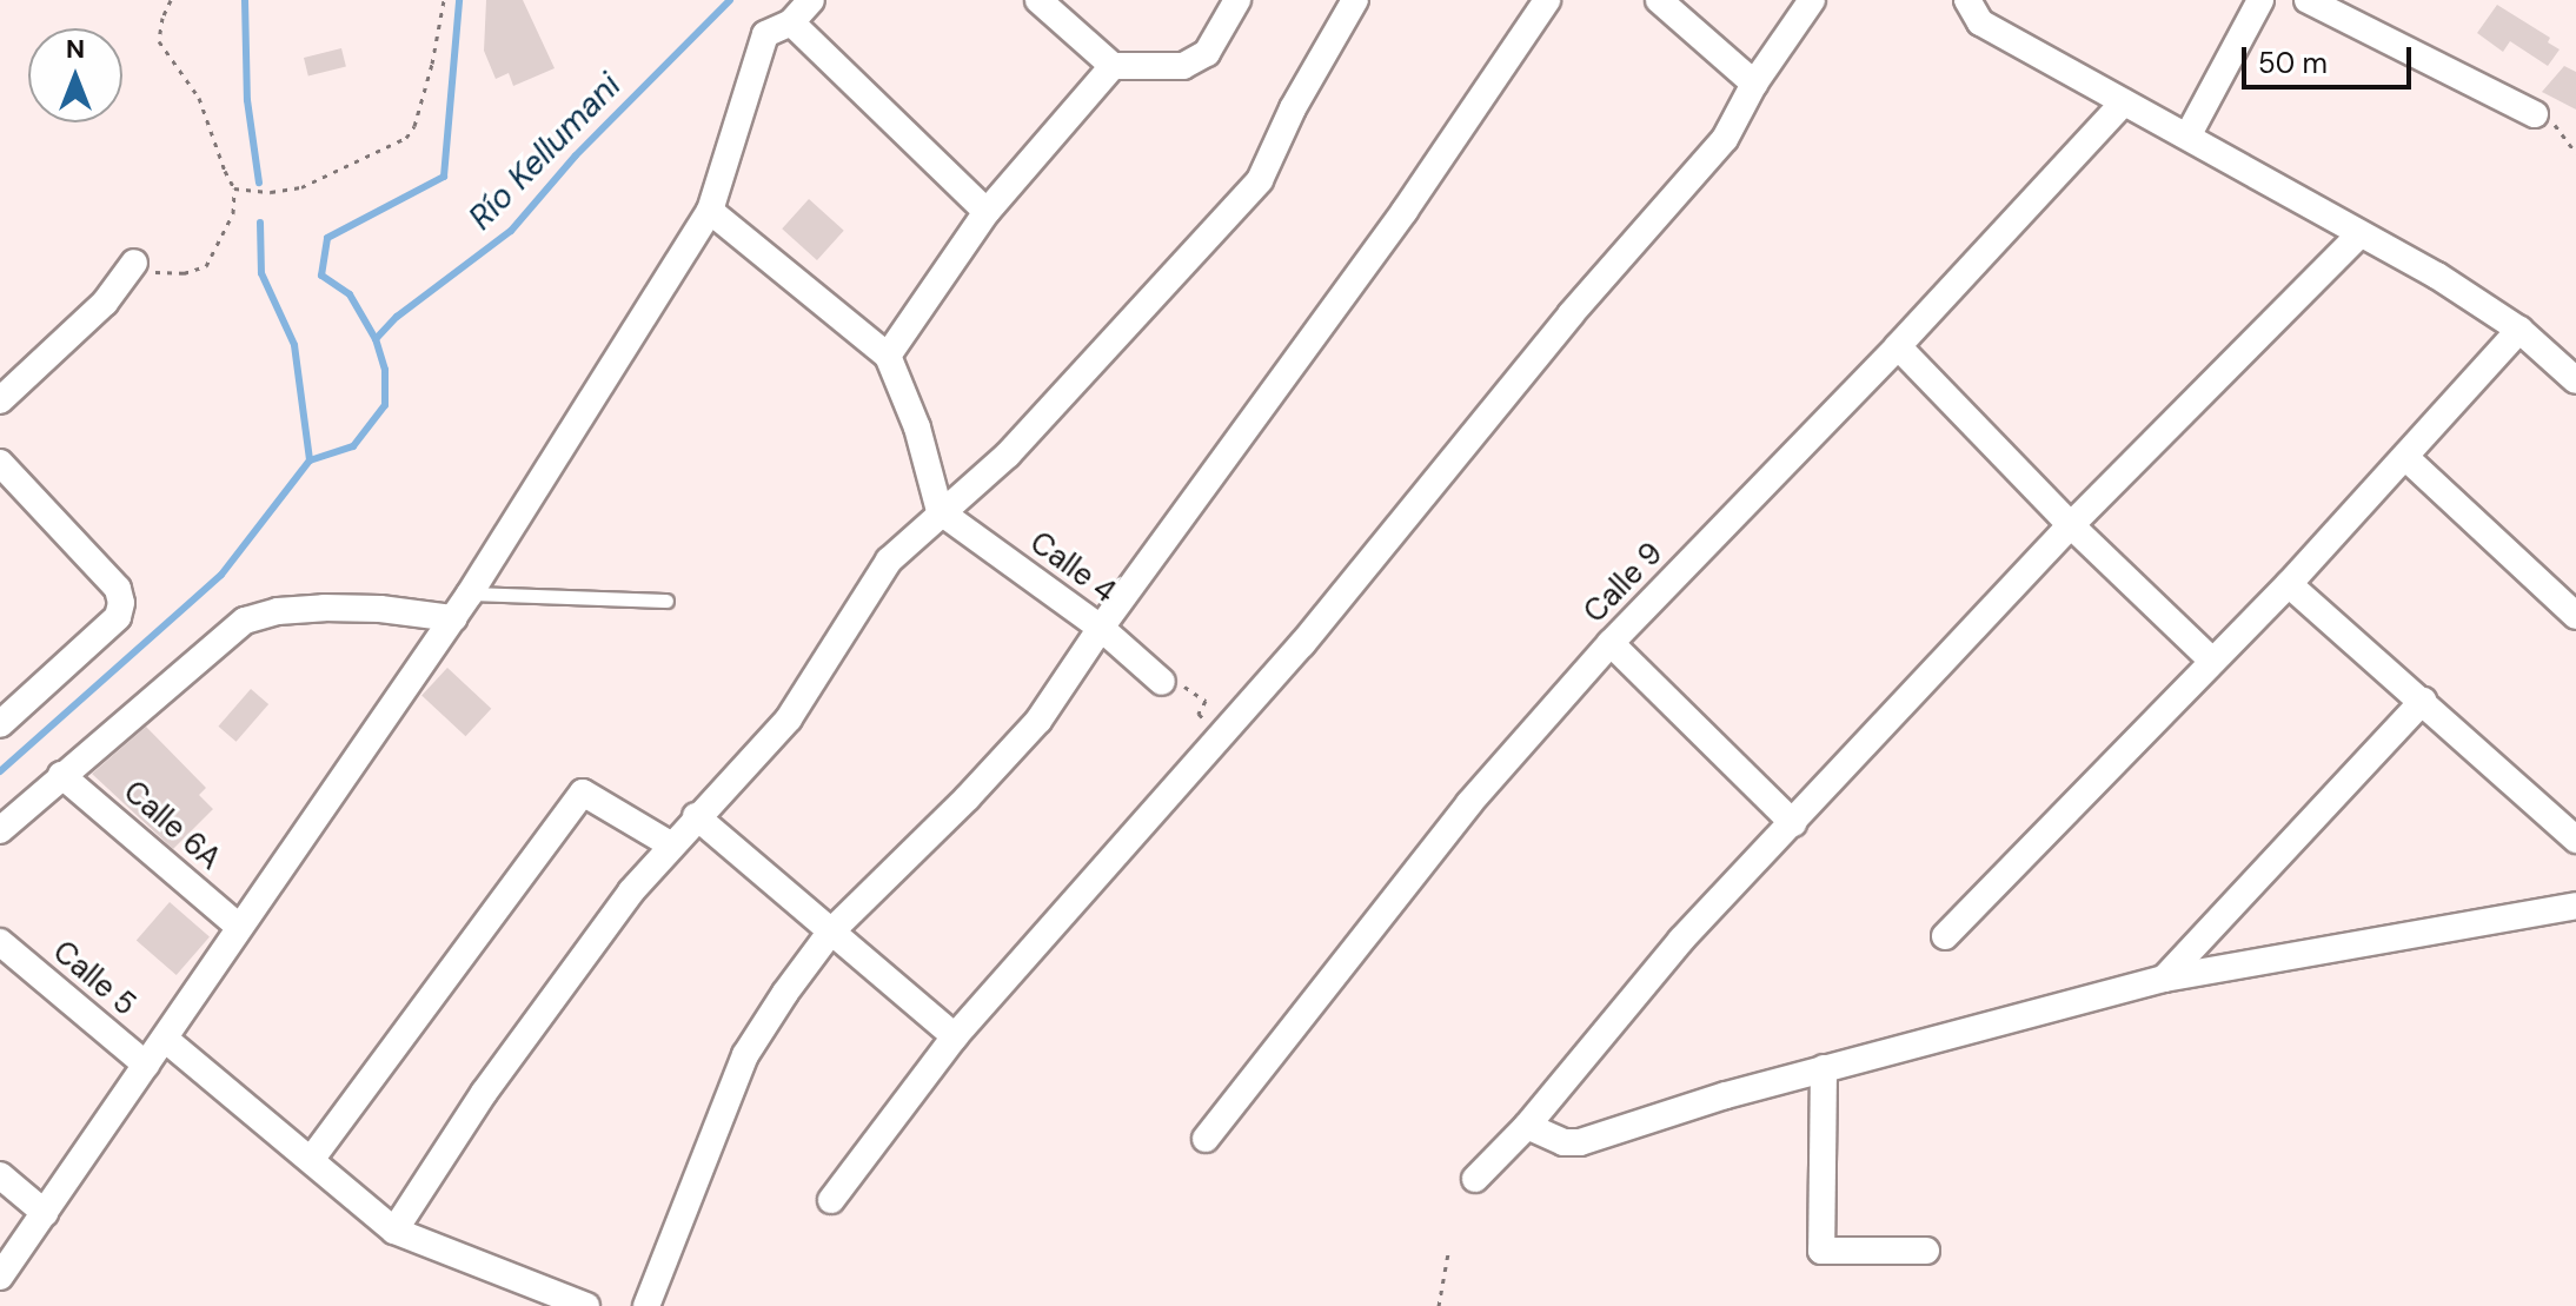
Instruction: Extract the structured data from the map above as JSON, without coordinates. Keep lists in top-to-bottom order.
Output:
{
  "streets": {
    "street": [
      "Calle 4",
      "Calle 9",
      "Calle 6A",
      "Calle 5"
    ]
  },
  "water": ["Río Kellumani"],
  "scale_bar": "50 m",
  "north": "top"
}
